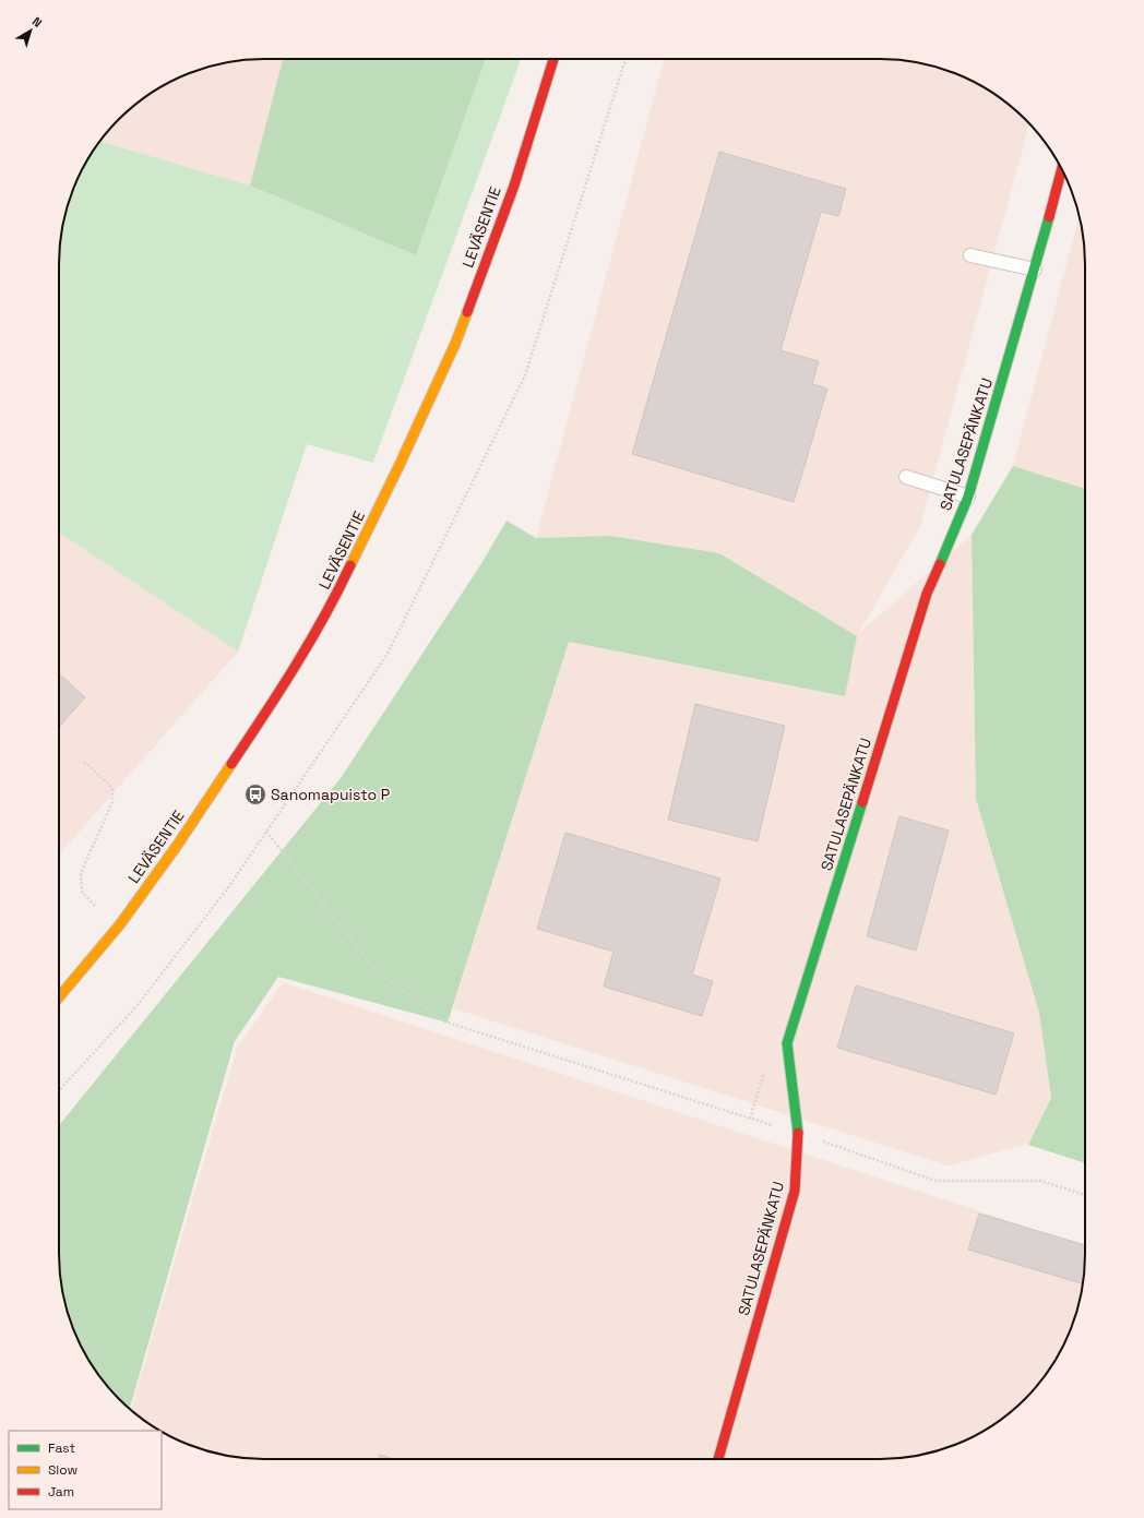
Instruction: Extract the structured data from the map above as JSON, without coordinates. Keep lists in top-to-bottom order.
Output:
{
  "streets": {
    "street": ["LEVÄSENTIE", "SATULASEPÄNKATU"]
  },
  "places": {
    "bus stop": ["Sanomapuisto P"]
  },
  "legend": ["Fast", "Slow", "Jam"],
  "north": "top right"
}
